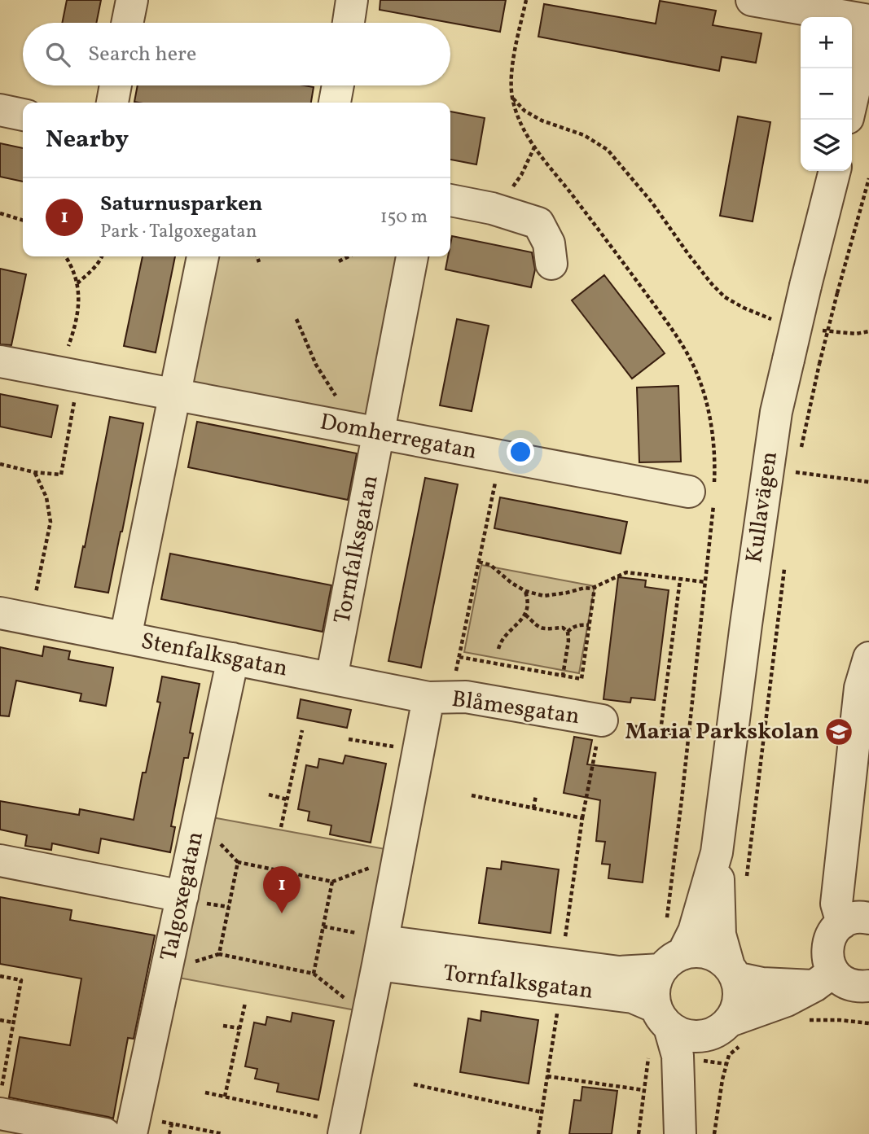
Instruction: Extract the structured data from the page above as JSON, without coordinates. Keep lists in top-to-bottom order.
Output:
{
  "streets": {
    "street": [
      "Domherregatan",
      "Kullavägen",
      "Tornfalksgatan",
      "Stenfalksgatan",
      "Blåmesgatan",
      "Talgoxegatan"
    ]
  },
  "crossings": [
    ["Domherregatan", "Tornfalksgatan"],
    ["Kullavägen", "Tornfalksgatan"],
    ["Tornfalksgatan", "Stenfalksgatan"],
    ["Stenfalksgatan", "Blåmesgatan"],
    ["Stenfalksgatan", "Talgoxegatan"]
  ],
  "places": {
    "school or university": ["Maria Parkskolan"]
  },
  "page": {
    "map_buttons": ["+", "−"],
    "search": "Search here",
    "heading": "Nearby",
    "list": [
      {
        "mark": "1",
        "name": "Saturnusparken",
        "note": "Park · Talgoxegatan",
        "value": "150 m"
      }
    ],
    "pins": "1"
  }
}
